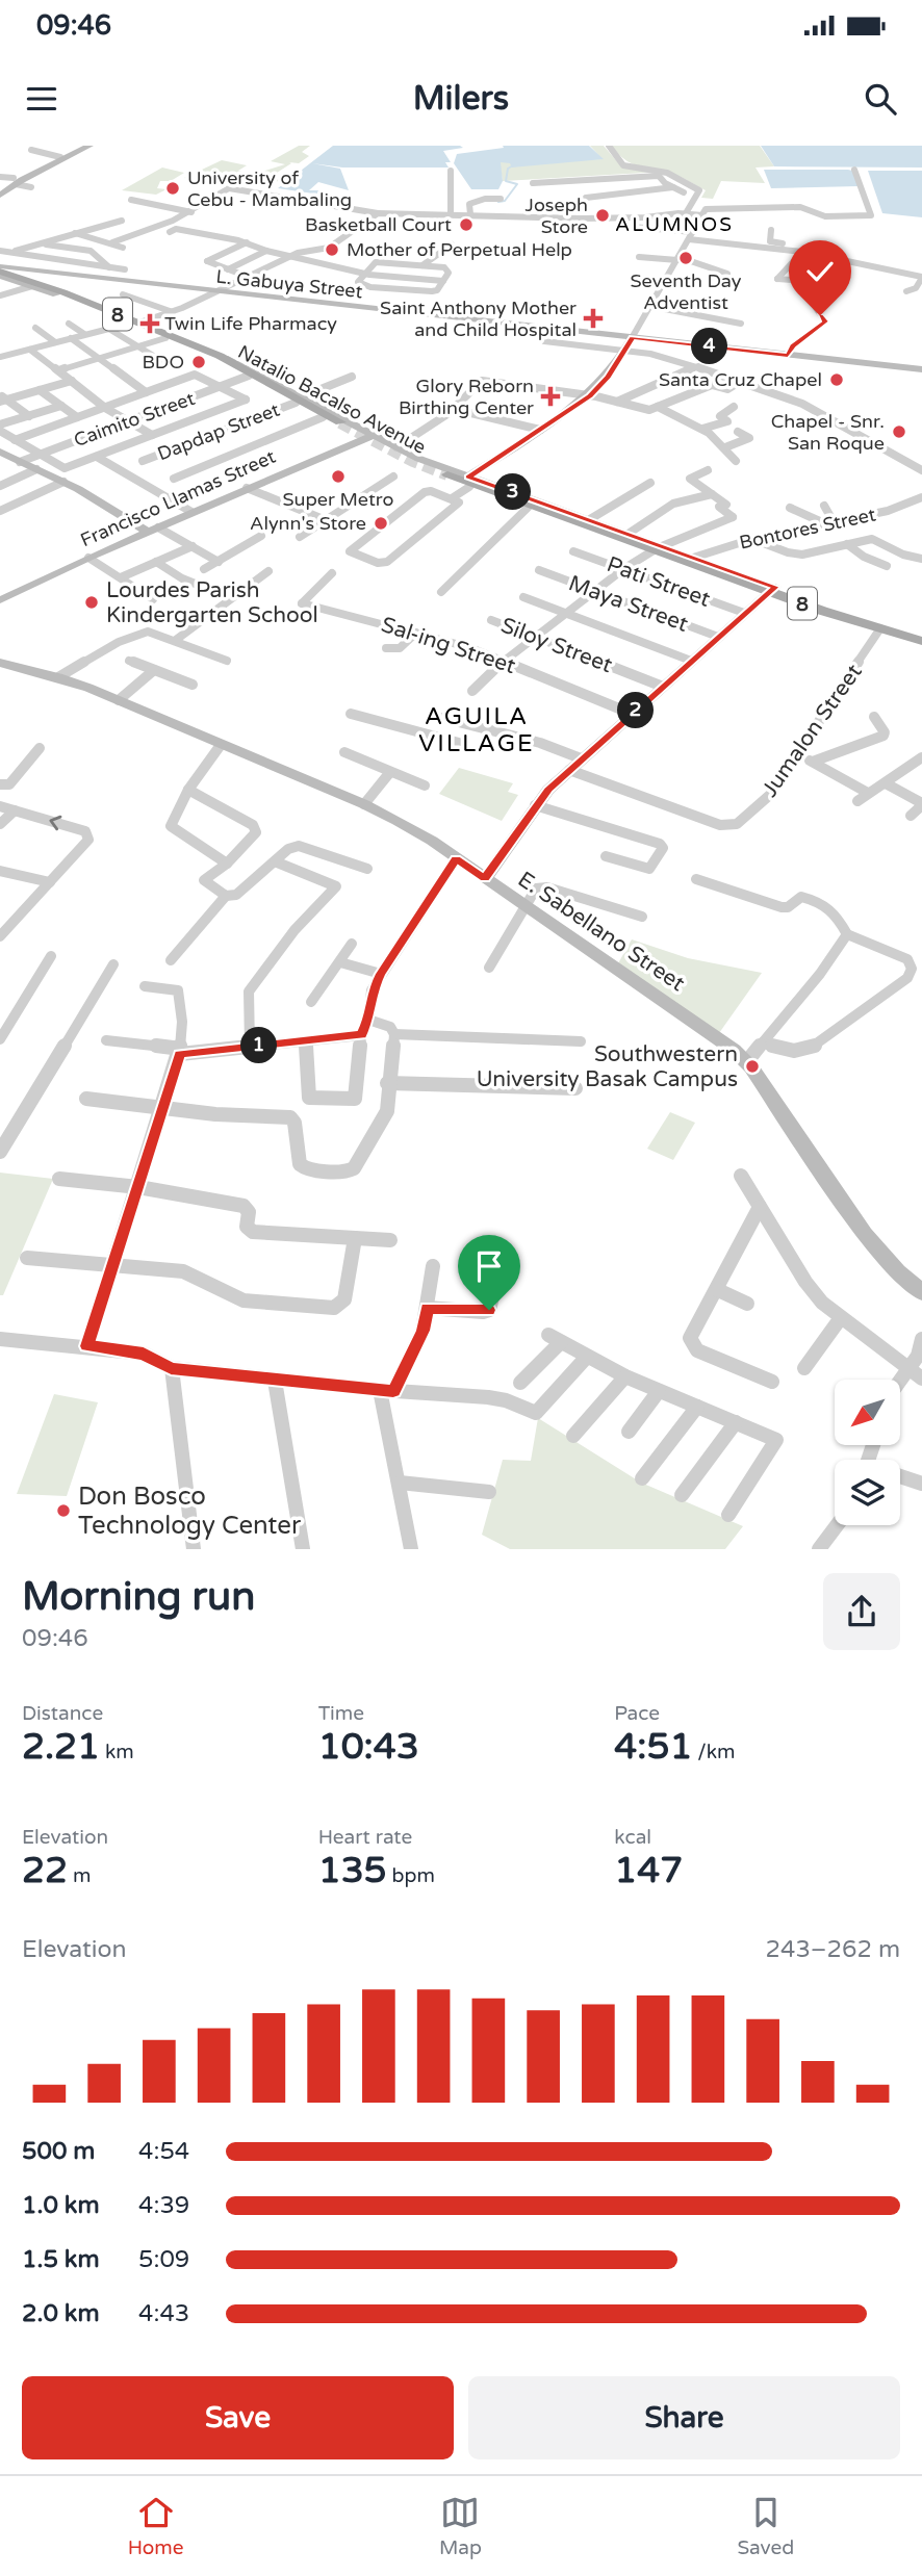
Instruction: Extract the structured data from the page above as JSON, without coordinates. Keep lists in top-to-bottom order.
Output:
{
  "streets": {
    "main road": ["8", "Natalio Bacalso Avenue"],
    "street": [
      "L. Gabuya Street",
      "Caimito Street",
      "Dapdap Street",
      "Francisco Llamas Street",
      "Bontores Street",
      "Pati Street",
      "Maya Street",
      "Sal-ing Street",
      "Siloy Street",
      "Jumalon Street",
      "E. Sabellano Street"
    ]
  },
  "crossings": [
    ["L. Gabuya Street", "8"],
    ["L. Gabuya Street", "Natalio Bacalso Avenue"],
    ["8", "Natalio Bacalso Avenue"],
    ["Natalio Bacalso Avenue", "Caimito Street"],
    ["Natalio Bacalso Avenue", "Dapdap Street"],
    ["Natalio Bacalso Avenue", "Francisco Llamas Street"],
    ["Natalio Bacalso Avenue", "Bontores Street"],
    ["Natalio Bacalso Avenue", "Jumalon Street"]
  ],
  "districts": ["ALUMNOS", "AGUILA VILLAGE"],
  "places": {
    "other": [
      "University of Cebu - Mambaling",
      "Joseph Store",
      "Basketball Court",
      "Mother of Perpetual Help",
      "Seventh Day Adventist",
      "BDO",
      "Santa Cruz Chapel",
      "Chapel - Snr. San Roque",
      "Super Metro",
      "Alynn's Store",
      "Lourdes Parish Kindergarten School",
      "Southwestern University Basak Campus",
      "Don Bosco Technology Center"
    ],
    "health": ["Saint Anthony Mother and Child Hospital", "Twin Life Pharmacy", "Glory Reborn Birthing Center"]
  },
  "north": "bottom left",
  "page": {
    "status": "09:46",
    "header": "Milers",
    "pins": [
      "4",
      "3",
      "2",
      "1"
    ],
    "heading": ["Morning run", "09:46"],
    "stats": [
      ["Distance", "2.21 km"],
      ["Time", "10:43"],
      ["Pace", "4:51 /km"],
      ["Elevation", "22 m"],
      ["Heart rate", "135 bpm"],
      ["kcal", "147"]
    ],
    "chart": ["Elevation", "243–262 m"],
    "list": [
      {
        "name": "500 m",
        "note": "4:54"
      },
      {
        "name": "1.0 km",
        "note": "4:39"
      },
      {
        "name": "1.5 km",
        "note": "5:09"
      },
      {
        "name": "2.0 km",
        "note": "4:43"
      }
    ],
    "buttons": ["Save", "Share"],
    "tabs": ["Home", "Map", "Saved"]
  }
}
